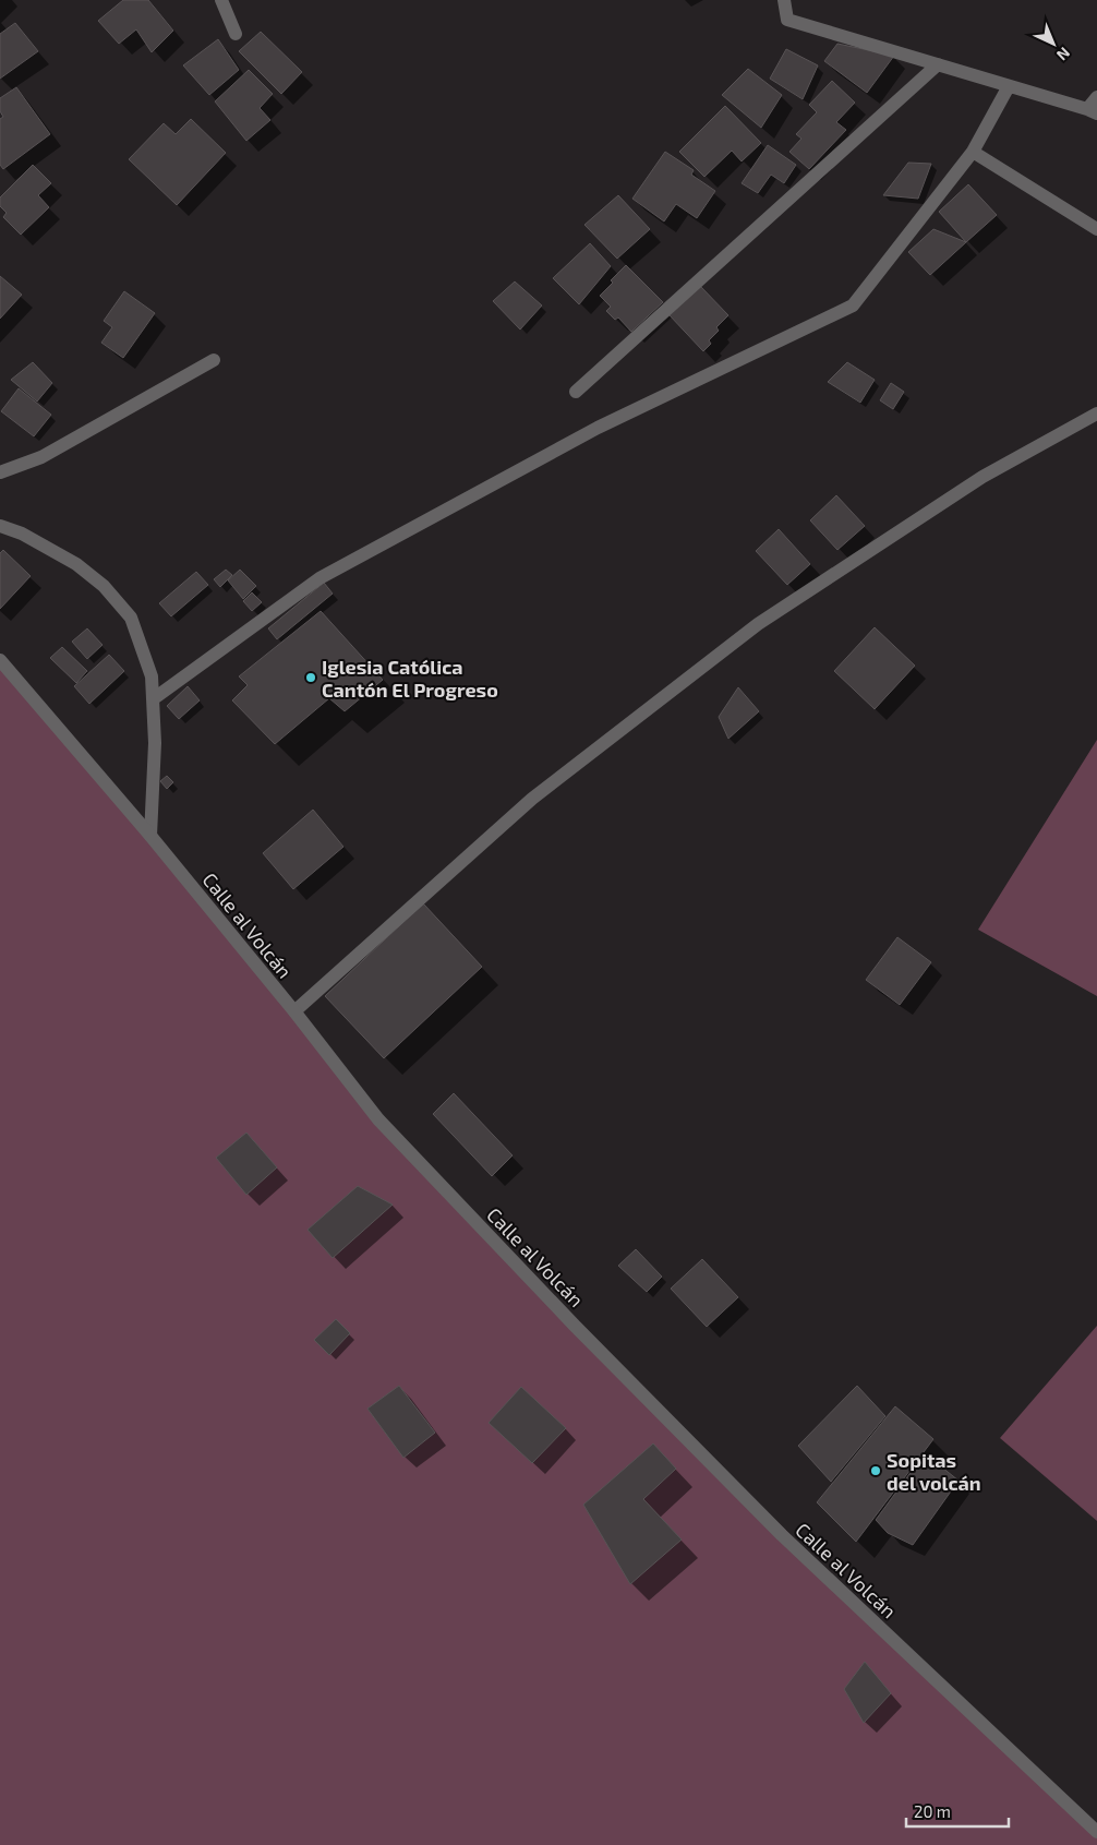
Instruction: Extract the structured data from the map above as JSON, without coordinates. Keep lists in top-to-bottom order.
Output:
{
  "streets": {
    "street": ["Calle al Volcán"]
  },
  "places": ["Iglesia Católica Cantón El Progreso", "Sopitas del volcán"],
  "scale_bar": "20 m",
  "north": "bottom right"
}
